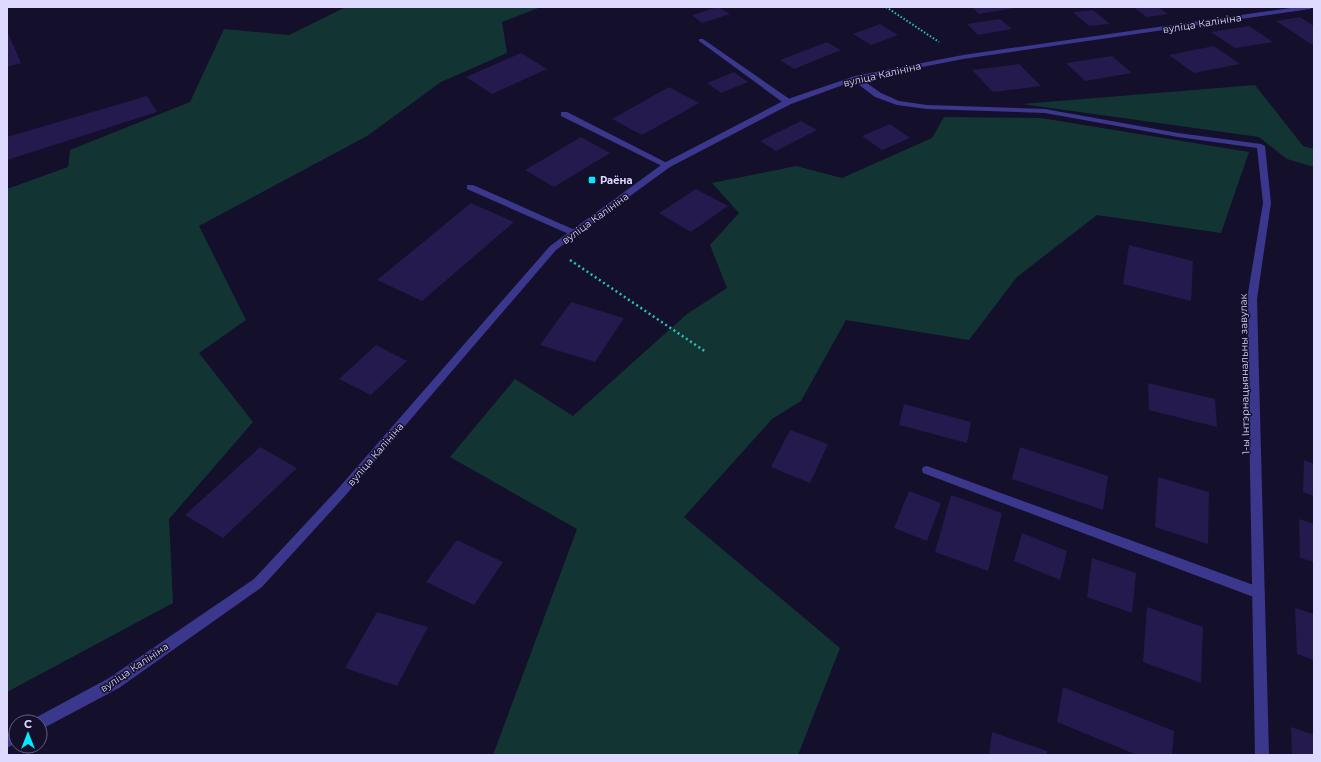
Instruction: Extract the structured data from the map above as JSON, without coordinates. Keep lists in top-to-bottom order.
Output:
{
  "streets": {
    "street": ["вуліца Калініна", "1-ы Інтэрнацыянальны завулак"]
  },
  "crossings": [
    ["вуліца Калініна", "1-ы Інтэрнацыянальны завулак"]
  ],
  "places": {
    "transit": ["Раёна"]
  },
  "north": "top"
}
